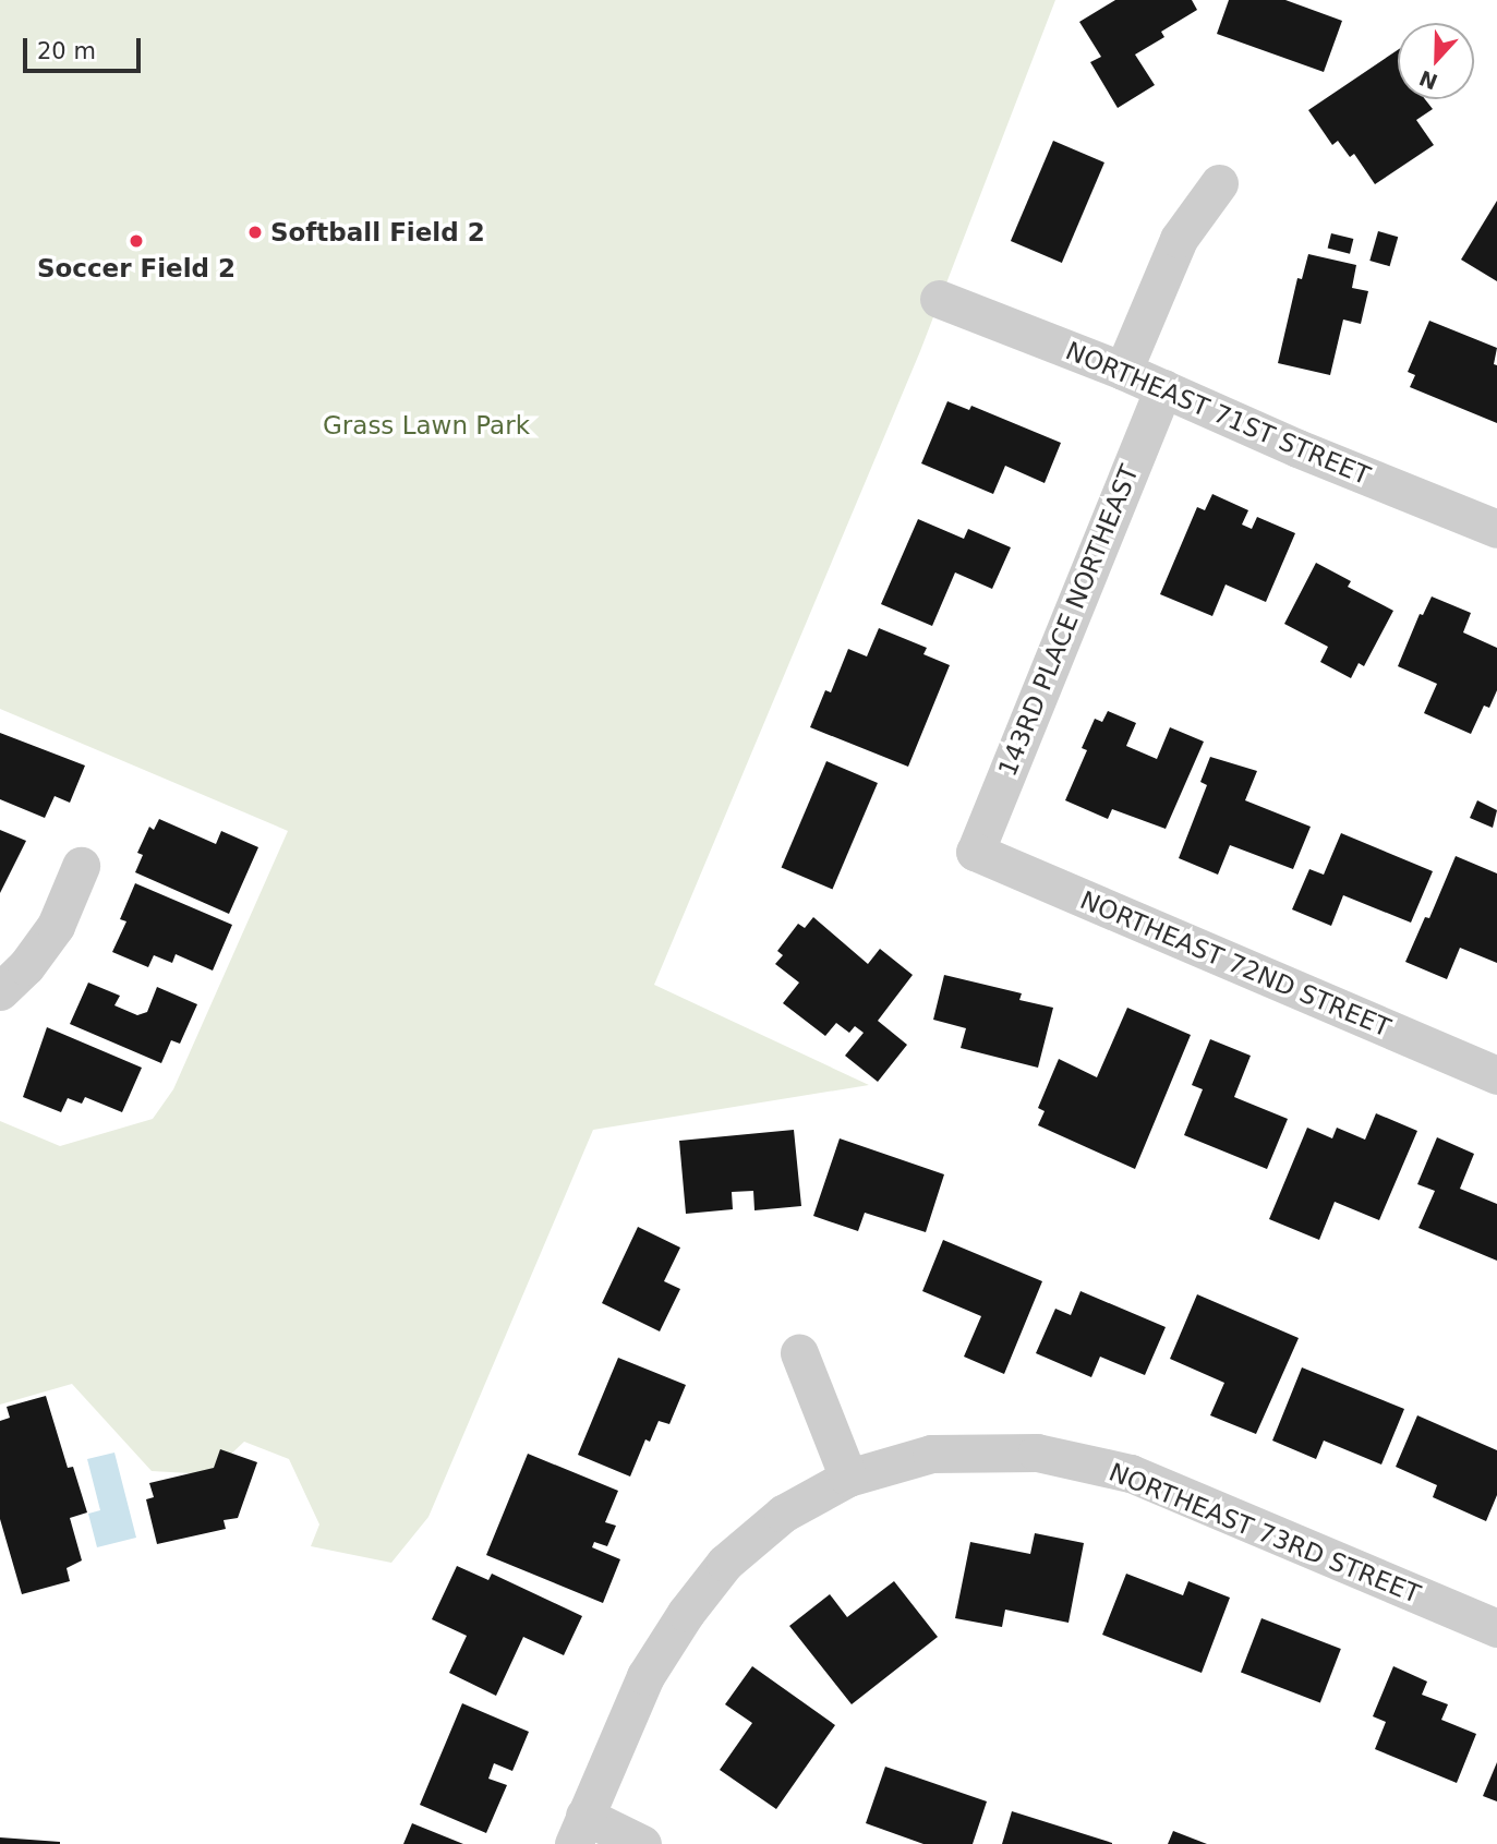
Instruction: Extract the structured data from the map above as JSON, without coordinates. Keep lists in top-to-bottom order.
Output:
{
  "streets": {
    "street": [
      "NORTHEAST 71ST STREET",
      "143RD PLACE NORTHEAST",
      "NORTHEAST 72ND STREET",
      "NORTHEAST 73RD STREET"
    ]
  },
  "crossings": [
    ["NORTHEAST 71ST STREET", "143RD PLACE NORTHEAST"],
    ["143RD PLACE NORTHEAST", "NORTHEAST 72ND STREET"]
  ],
  "parks": ["Grass Lawn Park"],
  "places": ["Softball Field 2", "Soccer Field 2"],
  "scale_bar": "20 m",
  "north": "bottom"
}
